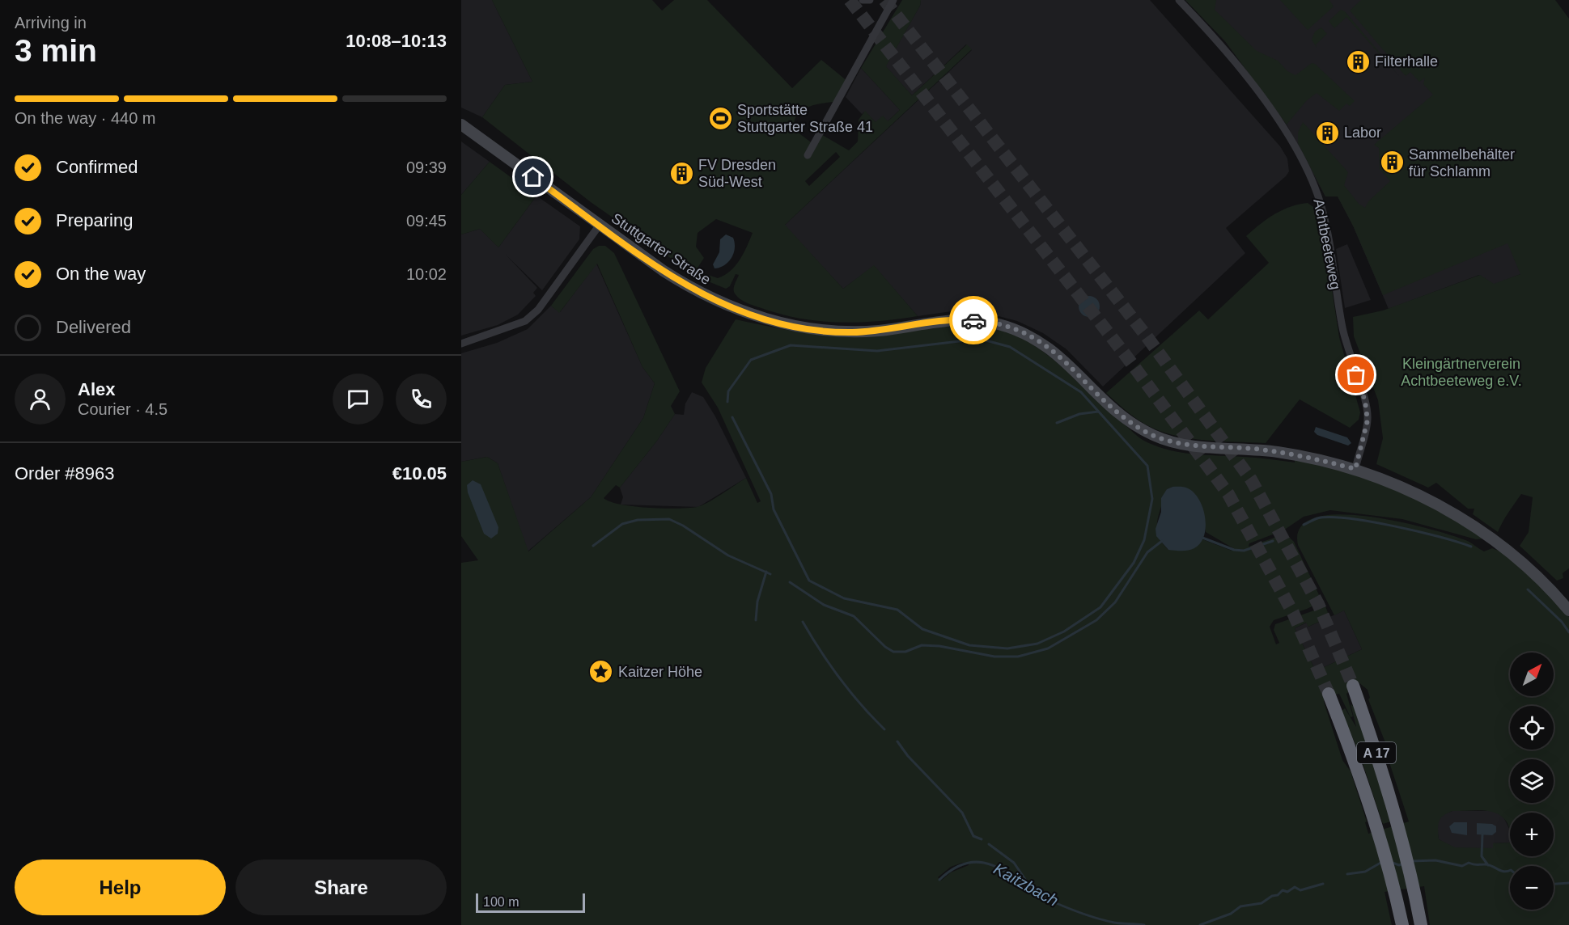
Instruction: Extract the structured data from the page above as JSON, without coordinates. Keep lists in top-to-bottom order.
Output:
{
  "streets": {
    "highway": ["A 17"],
    "main road": ["Stuttgarter Straße"],
    "street": ["Achtbeeteweg"]
  },
  "crossings": [
    ["Achtbeeteweg", "Stuttgarter Straße"]
  ],
  "water": ["Kaitzbach"],
  "parks": ["Kleingärtnerverein Achtbeeteweg e.V."],
  "places": {
    "building": [
      "Filterhalle",
      "Labor",
      "Sammelbehälter für Schlamm",
      "FV Dresden Süd-West"
    ],
    "sports": ["Sportstätte Stuttgarter Straße 41"],
    "place": ["Kaitzer Höhe"]
  },
  "scale_bar": "100 m",
  "north": "top right",
  "page": {
    "heading": ["3 min", "Arriving in", "10:08–10:13"],
    "panel": [
      "Alex",
      "Courier · 4.5",
      "Order #8963",
      "€10.05"
    ],
    "bar": "On the way · 440 m",
    "list": [
      ["Confirmed", "09:39"],
      ["Preparing", "09:45"],
      ["On the way", "10:02"],
      "Delivered"
    ],
    "map_buttons": ["+", "−"],
    "buttons": ["Help", "Share"],
    "scale": "100 m"
  }
}
